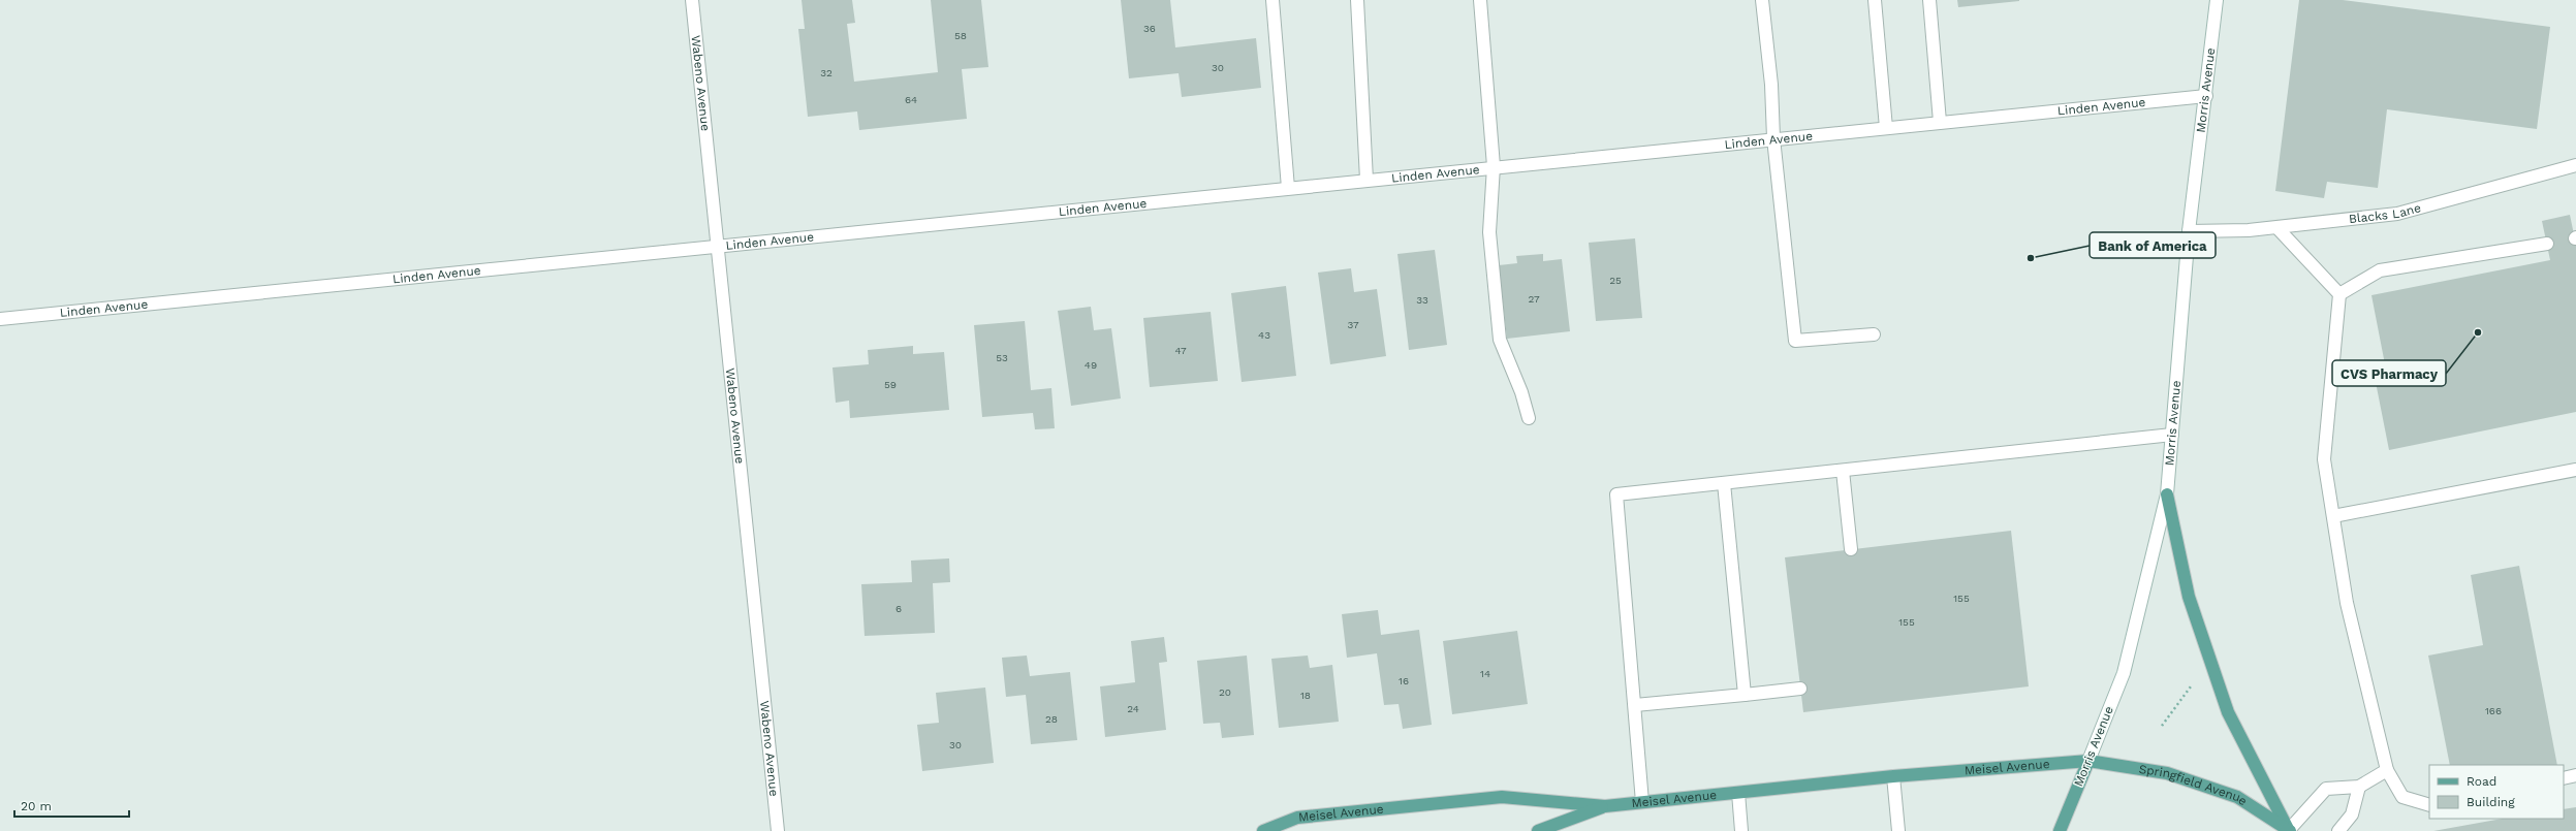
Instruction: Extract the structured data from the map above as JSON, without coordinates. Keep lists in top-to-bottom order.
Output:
{
  "streets": {
    "main road": ["Morris Avenue", "Meisel Avenue", "Springfield Avenue"],
    "street": ["Wabeno Avenue", "Linden Avenue", "Blacks Lane"]
  },
  "crossings": [
    ["Wabeno Avenue", "Linden Avenue"],
    ["Morris Avenue", "Linden Avenue"],
    ["Morris Avenue", "Blacks Lane"],
    ["Morris Avenue", "Meisel Avenue"],
    ["Morris Avenue", "Springfield Avenue"],
    ["Meisel Avenue", "Springfield Avenue"]
  ],
  "places": ["Bank of America", "CVS Pharmacy"],
  "house_numbers": [
    "36",
    "58",
    "30",
    "32",
    "64",
    "25",
    "27",
    "33",
    "37",
    "43",
    "47",
    "53",
    "49",
    "59",
    "155",
    "6",
    "155",
    "14",
    "16",
    "20",
    "18",
    "24",
    "166",
    "28",
    "30"
  ],
  "legend": ["Road", "Building"],
  "scale_bar": "20 m"
}
